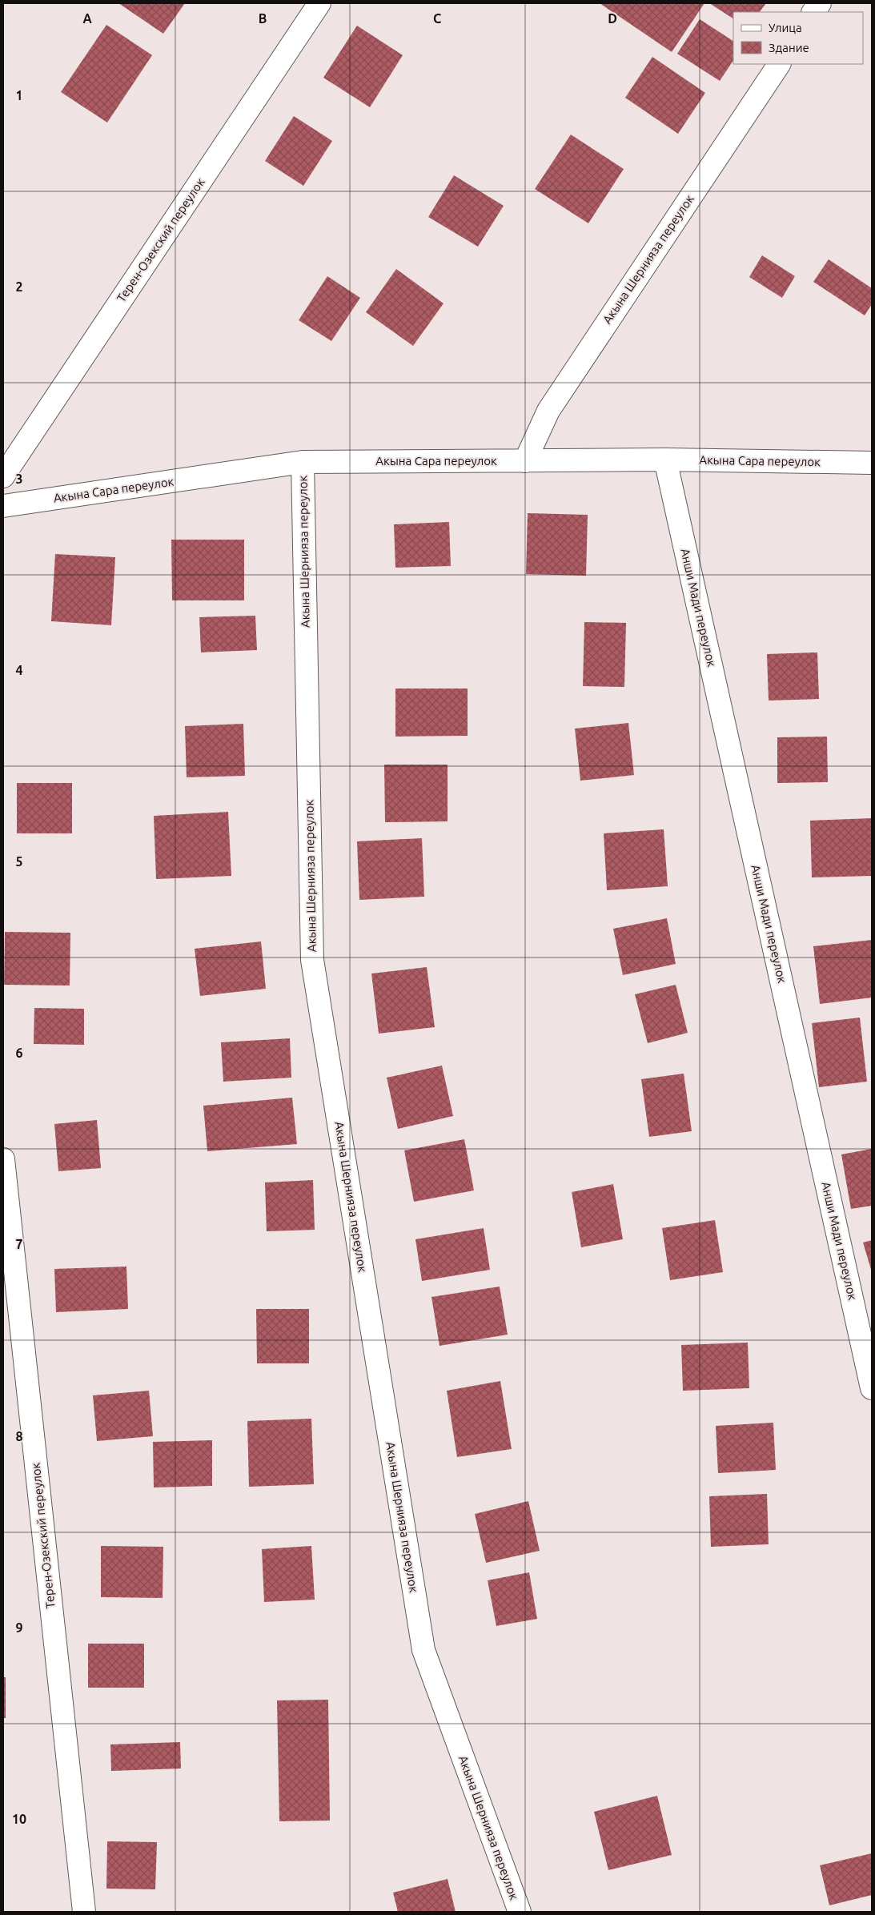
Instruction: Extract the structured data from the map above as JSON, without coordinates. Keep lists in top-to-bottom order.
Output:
{
  "streets": {
    "street": [
      "Терен-Озекский переулок",
      "Акына Шернияза переулок",
      "Акына Сара переулок",
      "Анши Мади переулок"
    ]
  },
  "crossings": [
    ["Акына Шернияза переулок", "Акына Сара переулок"],
    ["Акына Сара переулок", "Анши Мади переулок"]
  ],
  "legend": ["Улица", "Здание"],
  "grid": {
    "columns": [
      "A",
      "B",
      "C",
      "D"
    ],
    "rows": [
      "1",
      "2",
      "3",
      "4",
      "5",
      "6",
      "7",
      "8",
      "9",
      "10"
    ]
  }
}
